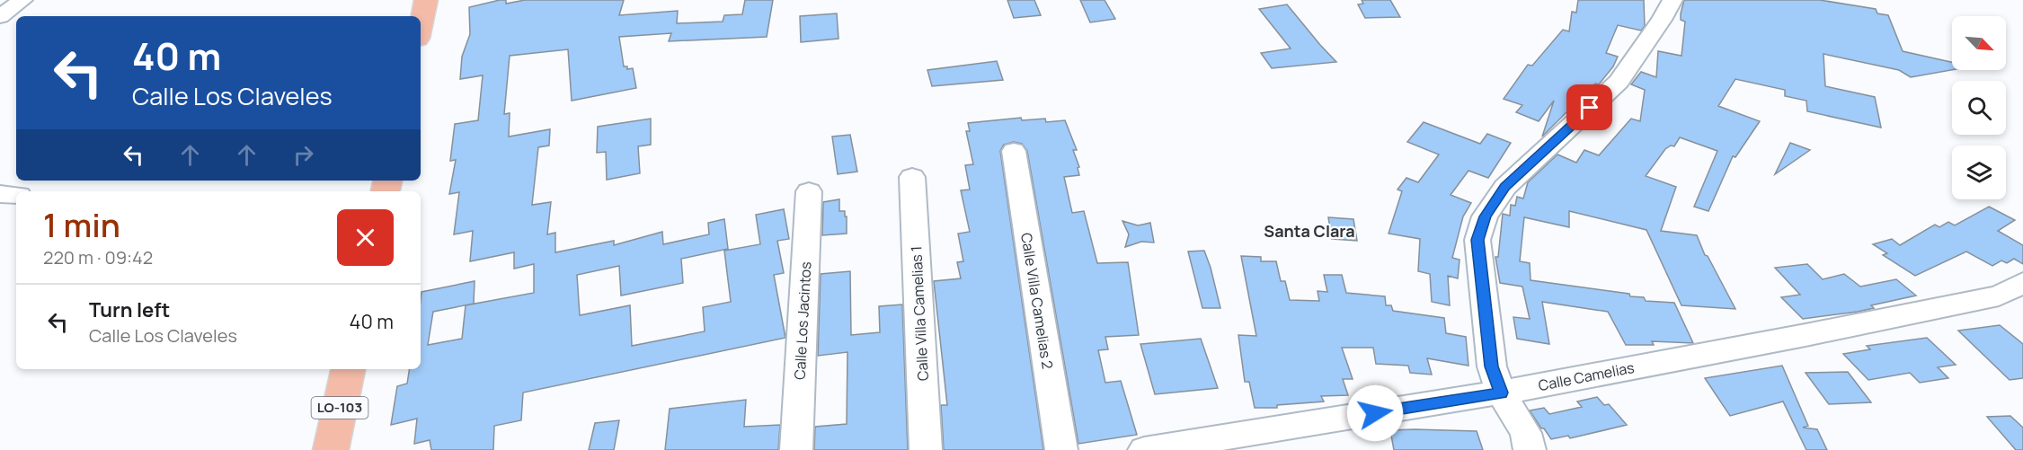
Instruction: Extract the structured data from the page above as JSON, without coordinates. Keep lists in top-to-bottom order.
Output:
{
  "streets": {
    "main road": ["LO-103"],
    "street": [
      "Calle Villa Camelias 2",
      "Calle Villa Camelias 1",
      "Calle Los Jacintos",
      "Calle Camelias"
    ]
  },
  "districts": ["Santa Clara"],
  "north": "bottom right",
  "page": {
    "turn": ["40 m", "Calle Los Claveles"],
    "heading": ["1 min", "220 m · 09:42"],
    "list": [
      {
        "name": "Turn left",
        "note": "Calle Los Claveles",
        "value": "40 m"
      }
    ]
  }
}
